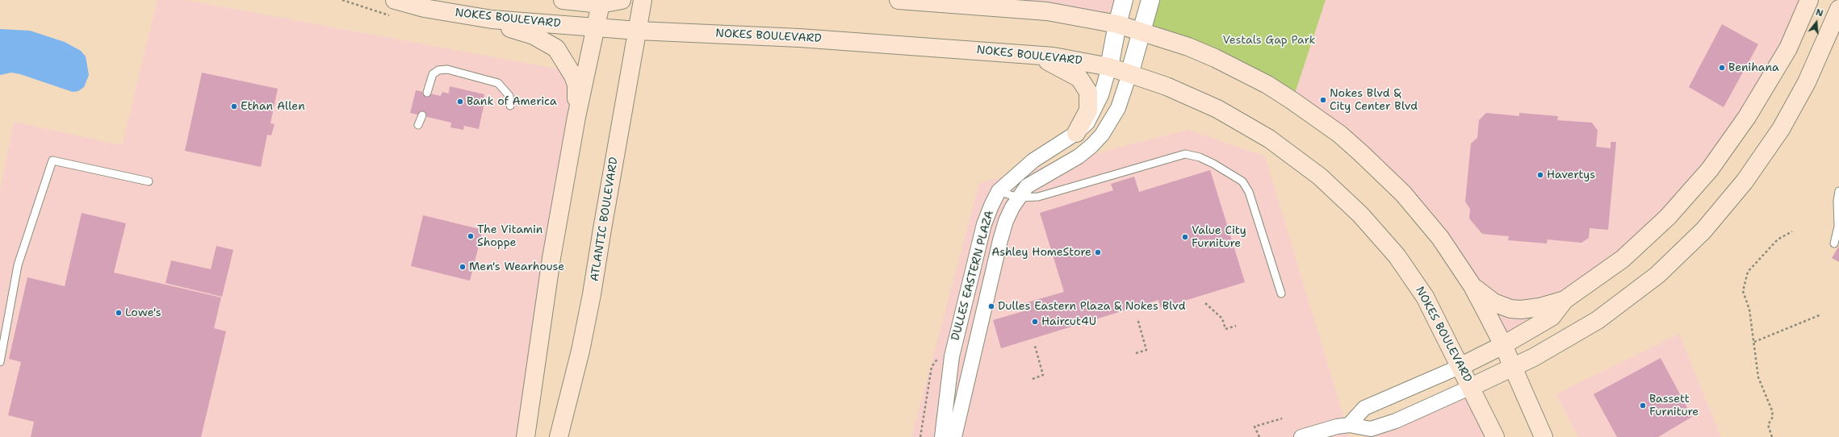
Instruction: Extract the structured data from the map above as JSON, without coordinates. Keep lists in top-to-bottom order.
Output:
{
  "streets": {
    "main road": ["NOKES BOULEVARD", "ATLANTIC BOULEVARD"],
    "street": ["DULLES EASTERN PLAZA"]
  },
  "crossings": [
    ["NOKES BOULEVARD", "ATLANTIC BOULEVARD"],
    ["NOKES BOULEVARD", "DULLES EASTERN PLAZA"]
  ],
  "parks": ["Vestals Gap Park"],
  "places": [
    "Benihana",
    "Nokes Blvd & City Center Blvd",
    "Bank of America",
    "Ethan Allen",
    "Havertys",
    "The Vitamin Shoppe",
    "Value City Furniture",
    "Ashley HomeStore",
    "Men's Wearhouse",
    "Dulles Eastern Plaza & Nokes Blvd",
    "Lowe's",
    "Haircut4U",
    "Bassett Furniture"
  ],
  "north": "top"
}
